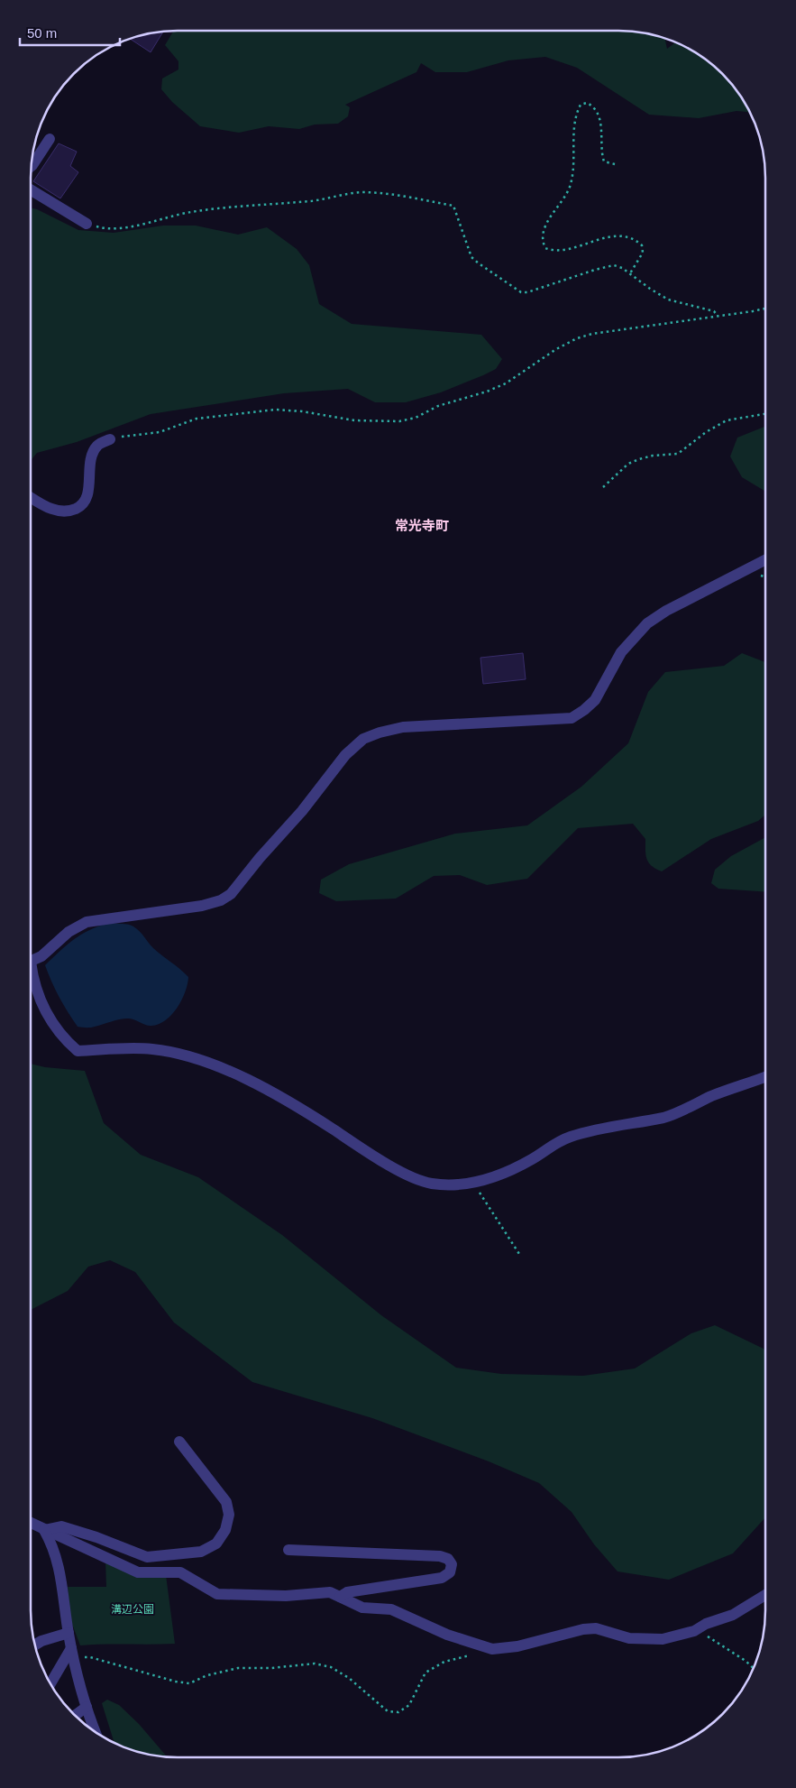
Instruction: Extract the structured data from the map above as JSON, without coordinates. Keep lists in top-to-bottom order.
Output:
{
  "districts": ["常光寺町"],
  "parks": ["溝辺公園"],
  "scale_bar": "50 m"
}
